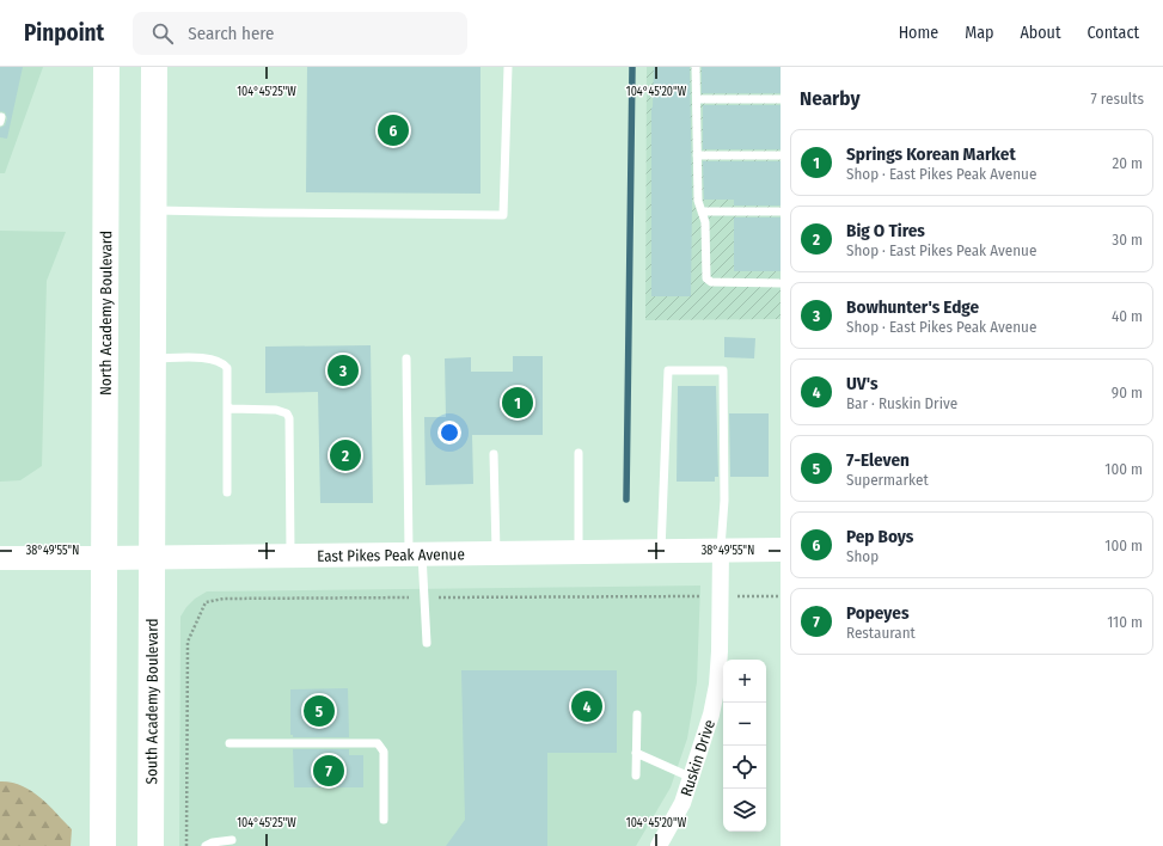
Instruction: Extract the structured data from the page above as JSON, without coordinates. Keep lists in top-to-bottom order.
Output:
{
  "streets": {
    "highway": ["North Academy Boulevard", "South Academy Boulevard"],
    "main road": ["East Pikes Peak Avenue"],
    "street": ["Ruskin Drive"]
  },
  "crossings": [
    ["North Academy Boulevard", "East Pikes Peak Avenue"],
    ["East Pikes Peak Avenue", "South Academy Boulevard"],
    ["East Pikes Peak Avenue", "Ruskin Drive"]
  ],
  "page": {
    "header": "Pinpoint",
    "search": "Search here",
    "nav": [
      "Home",
      "Map",
      "About",
      "Contact"
    ],
    "heading": ["Nearby", "7 results"],
    "pins": [
      "6",
      "3",
      "1",
      "2",
      "4",
      "5",
      "7"
    ],
    "list": [
      {
        "mark": "1",
        "name": "Springs Korean Market",
        "note": "Shop · East Pikes Peak Avenue",
        "value": "20 m"
      },
      {
        "mark": "2",
        "name": "Big O Tires",
        "note": "Shop · East Pikes Peak Avenue",
        "value": "30 m"
      },
      {
        "mark": "3",
        "name": "Bowhunter's Edge",
        "note": "Shop · East Pikes Peak Avenue",
        "value": "40 m"
      },
      {
        "mark": "4",
        "name": "UV's",
        "note": "Bar · Ruskin Drive",
        "value": "90 m"
      },
      {
        "mark": "5",
        "name": "7-Eleven",
        "note": "Supermarket",
        "value": "100 m"
      },
      {
        "mark": "6",
        "name": "Pep Boys",
        "note": "Shop",
        "value": "100 m"
      },
      {
        "mark": "7",
        "name": "Popeyes",
        "note": "Restaurant",
        "value": "110 m"
      }
    ],
    "map_buttons": ["+", "−"]
  },
  "coordinates": ["104°45'25\"W", "104°45'20\"W", "38°49'55\"N"]
}
